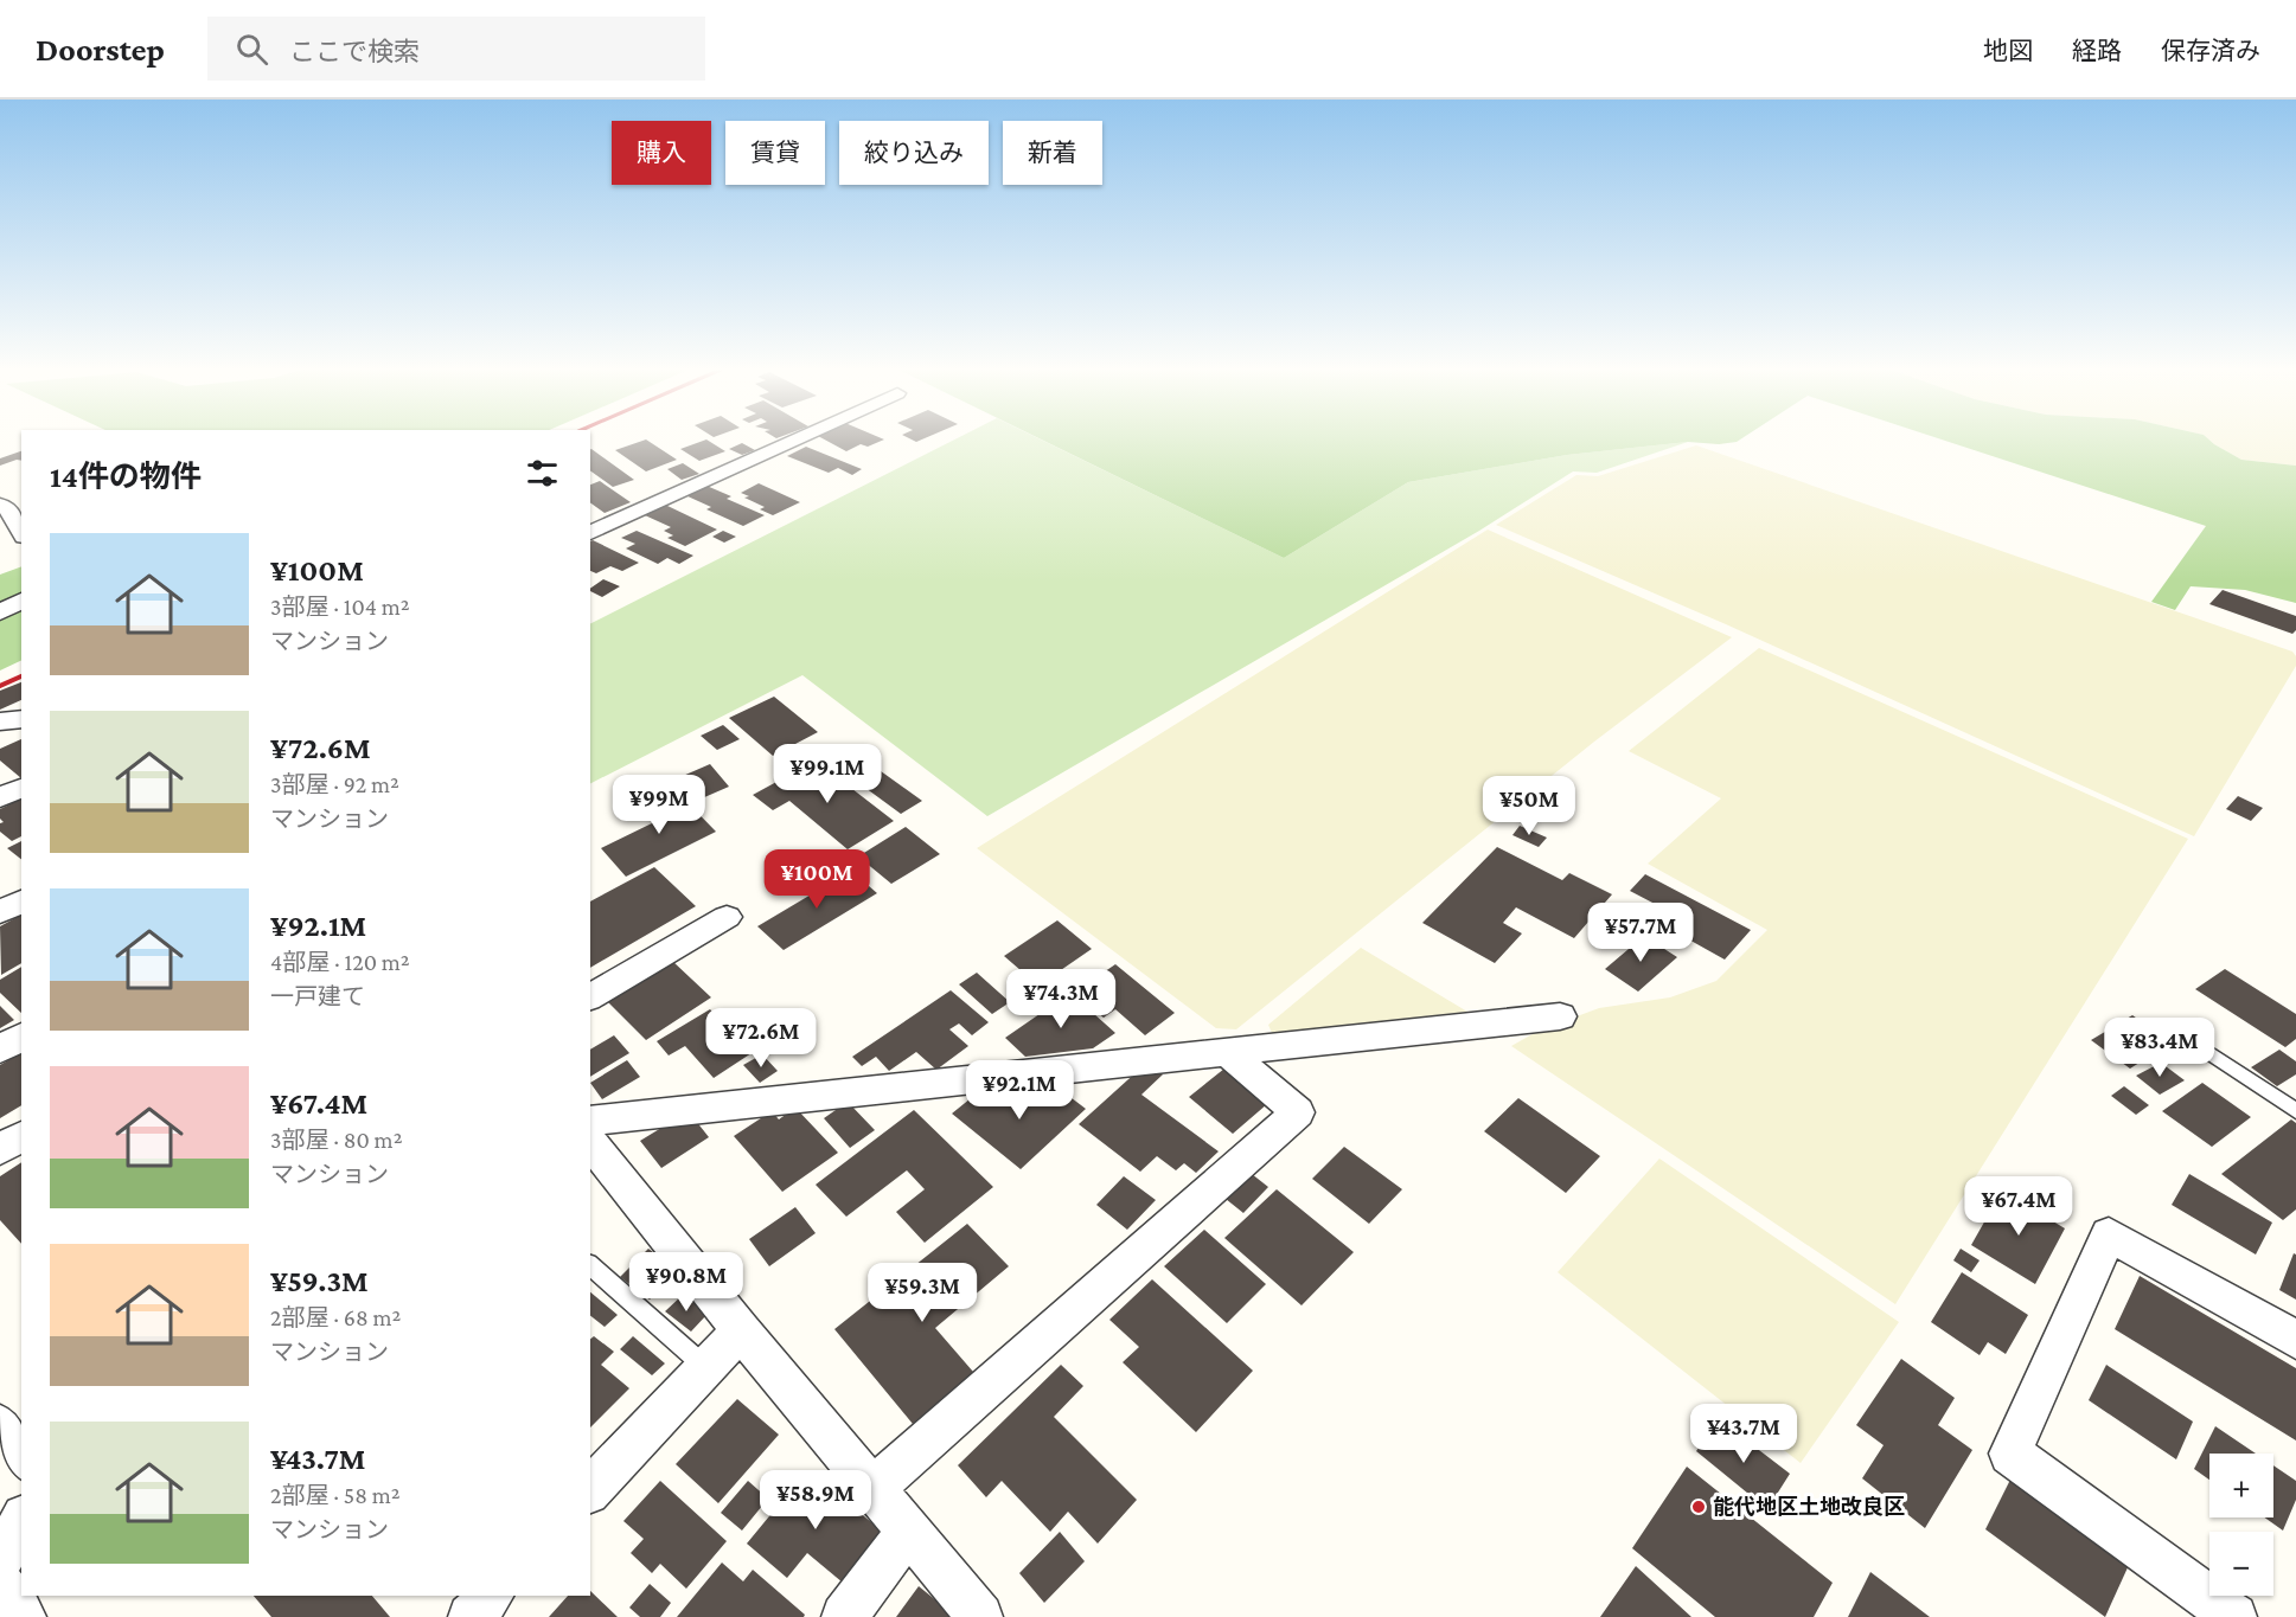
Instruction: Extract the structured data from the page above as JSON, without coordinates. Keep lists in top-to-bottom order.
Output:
{
  "places": ["能代地区土地改良区"],
  "page": {
    "header": "Doorstep",
    "search": "ここで検索",
    "nav": ["地図", "経路", "保存済み"],
    "chip": [
      "購入",
      "賃貸",
      "絞り込み",
      "新着"
    ],
    "heading": "14件の物件",
    "list": [
      {
        "name": "¥100M",
        "note": "3部屋 · 104 m² · マンション"
      },
      {
        "name": "¥72.6M",
        "note": "3部屋 · 92 m² · マンション"
      },
      {
        "name": "¥92.1M",
        "note": "4部屋 · 120 m² · 一戸建て"
      },
      {
        "name": "¥67.4M",
        "note": "3部屋 · 80 m² · マンション"
      },
      {
        "name": "¥59.3M",
        "note": "2部屋 · 68 m² · マンション"
      },
      {
        "name": "¥43.7M",
        "note": "2部屋 · 58 m² · マンション"
      }
    ],
    "price": [
      "¥99.1M",
      "¥99M",
      "¥50M",
      "¥100M",
      "¥57.7M",
      "¥74.3M",
      "¥72.6M",
      "¥83.4M",
      "¥92.1M",
      "¥67.4M",
      "¥90.8M",
      "¥59.3M",
      "¥43.7M",
      "¥58.9M"
    ],
    "map_buttons": ["+", "−"]
  }
}
